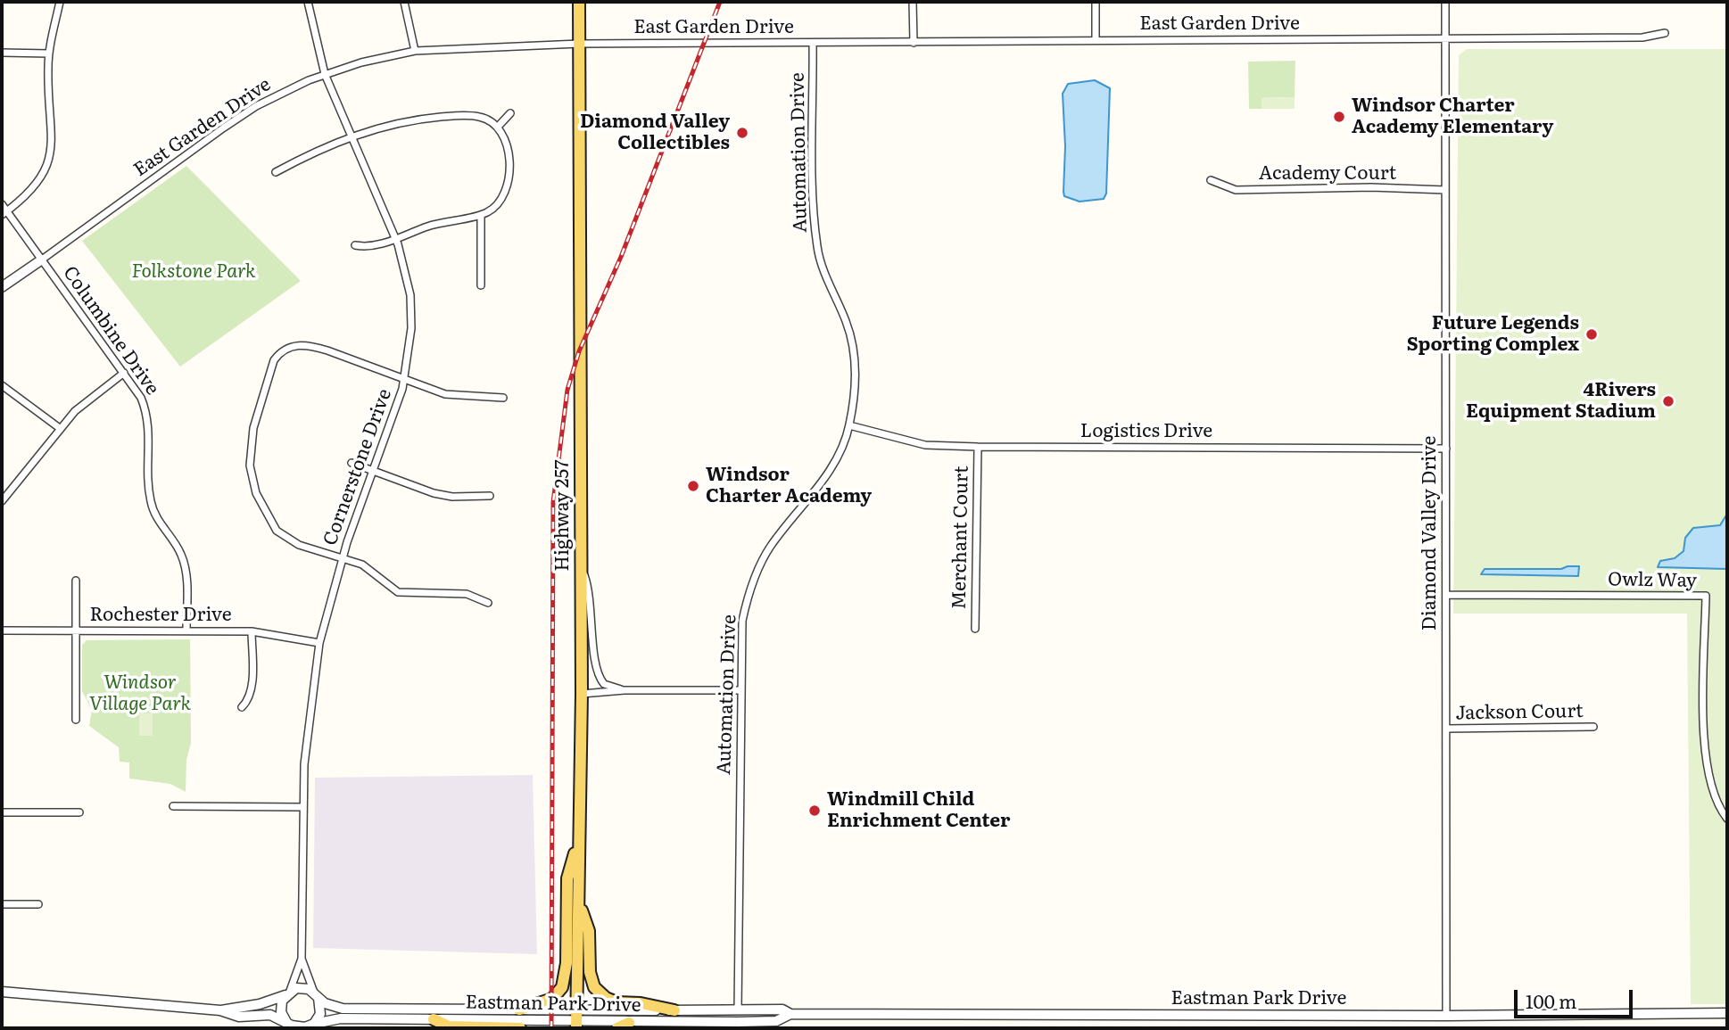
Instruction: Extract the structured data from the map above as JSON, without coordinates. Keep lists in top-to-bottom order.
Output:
{
  "streets": {
    "main road": ["Highway 257"],
    "street": [
      "East Garden Drive",
      "Automation Drive",
      "Academy Court",
      "Columbine Drive",
      "Logistics Drive",
      "Cornerstone Drive",
      "Diamond Valley Drive",
      "Merchant Court",
      "Owlz Way",
      "Rochester Drive",
      "Jackson Court",
      "Eastman Park Drive"
    ]
  },
  "crossings": [
    ["East Garden Drive", "Automation Drive"],
    ["East Garden Drive", "Columbine Drive"],
    ["East Garden Drive", "Cornerstone Drive"],
    ["East Garden Drive", "Highway 257"],
    ["East Garden Drive", "Diamond Valley Drive"],
    ["Automation Drive", "Logistics Drive"],
    ["Automation Drive", "Eastman Park Drive"],
    ["Academy Court", "Diamond Valley Drive"],
    ["Columbine Drive", "Rochester Drive"],
    ["Logistics Drive", "Diamond Valley Drive"],
    ["Logistics Drive", "Merchant Court"],
    ["Cornerstone Drive", "Rochester Drive"],
    ["Cornerstone Drive", "Eastman Park Drive"],
    ["Highway 257", "Eastman Park Drive"],
    ["Diamond Valley Drive", "Owlz Way"],
    ["Diamond Valley Drive", "Jackson Court"],
    ["Diamond Valley Drive", "Eastman Park Drive"]
  ],
  "parks": ["Folkstone Park", "Windsor Village Park"],
  "places": [
    "Windsor Charter Academy Elementary",
    "Diamond Valley Collectibles",
    "Future Legends Sporting Complex",
    "4Rivers Equipment Stadium",
    "Windsor Charter Academy",
    "Windmill Child Enrichment Center"
  ],
  "scale_bar": "100 m"
}
